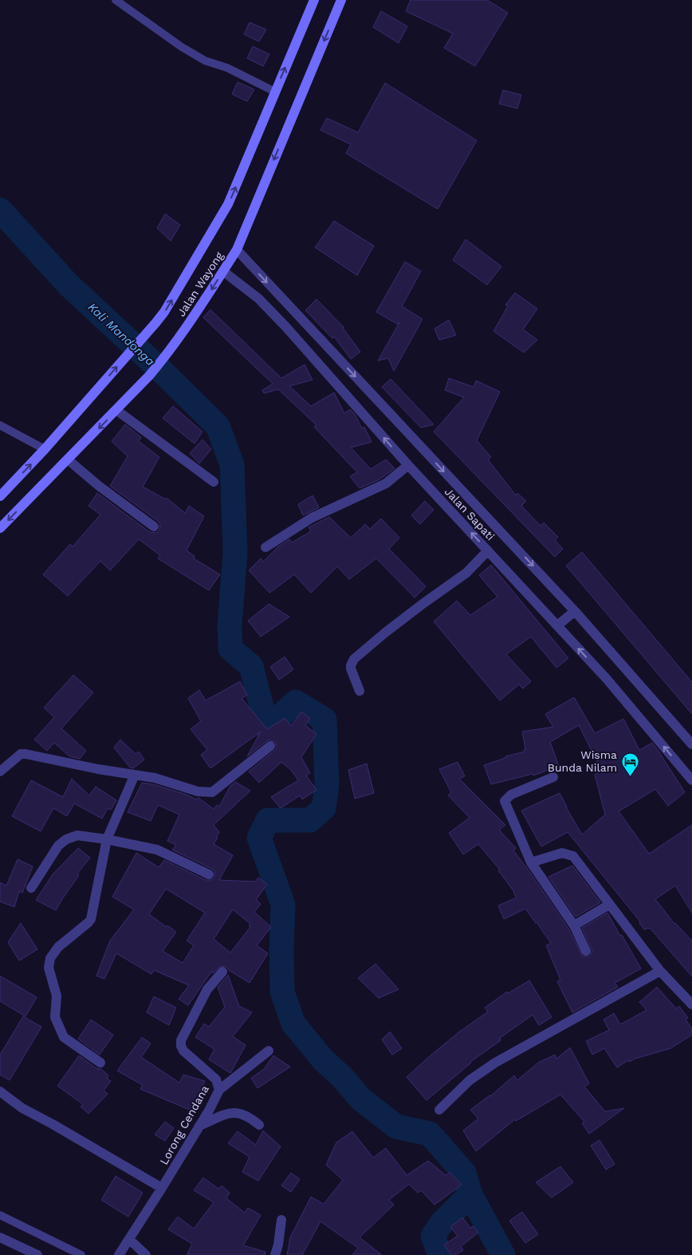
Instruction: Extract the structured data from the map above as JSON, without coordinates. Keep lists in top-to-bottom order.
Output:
{
  "streets": {
    "main road": ["Jalan Wayong"],
    "street": ["Jalan Sapati", "Lorong Cendana"]
  },
  "crossings": [
    ["Jalan Wayong", "Jalan Sapati"]
  ],
  "water": ["Kali Mandonga"],
  "places": {
    "hotel": ["Wisma Bunda Nilam"]
  }
}
